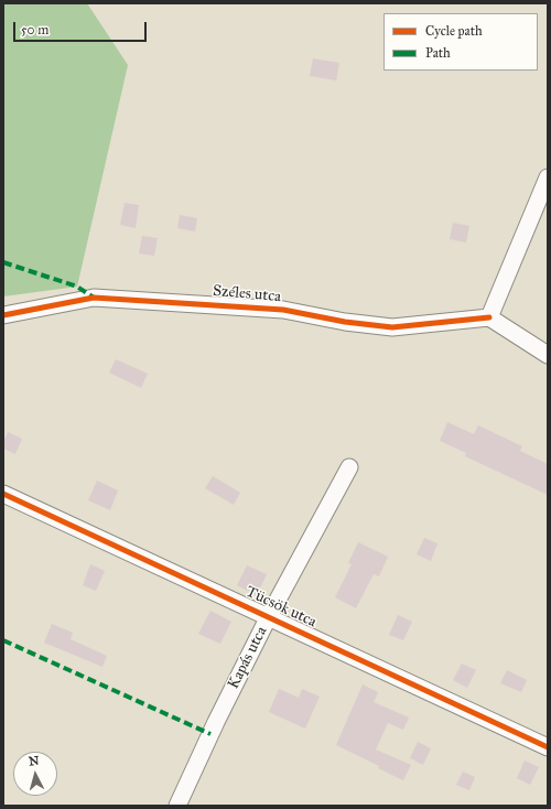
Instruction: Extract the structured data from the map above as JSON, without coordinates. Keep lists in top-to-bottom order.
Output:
{
  "streets": {
    "street": ["Széles utca", "Tücsök utca", "Kapás utca"]
  },
  "crossings": [
    ["Tücsök utca", "Kapás utca"]
  ],
  "legend": ["Cycle path", "Path"],
  "scale_bar": "50 m",
  "north": "top"
}
